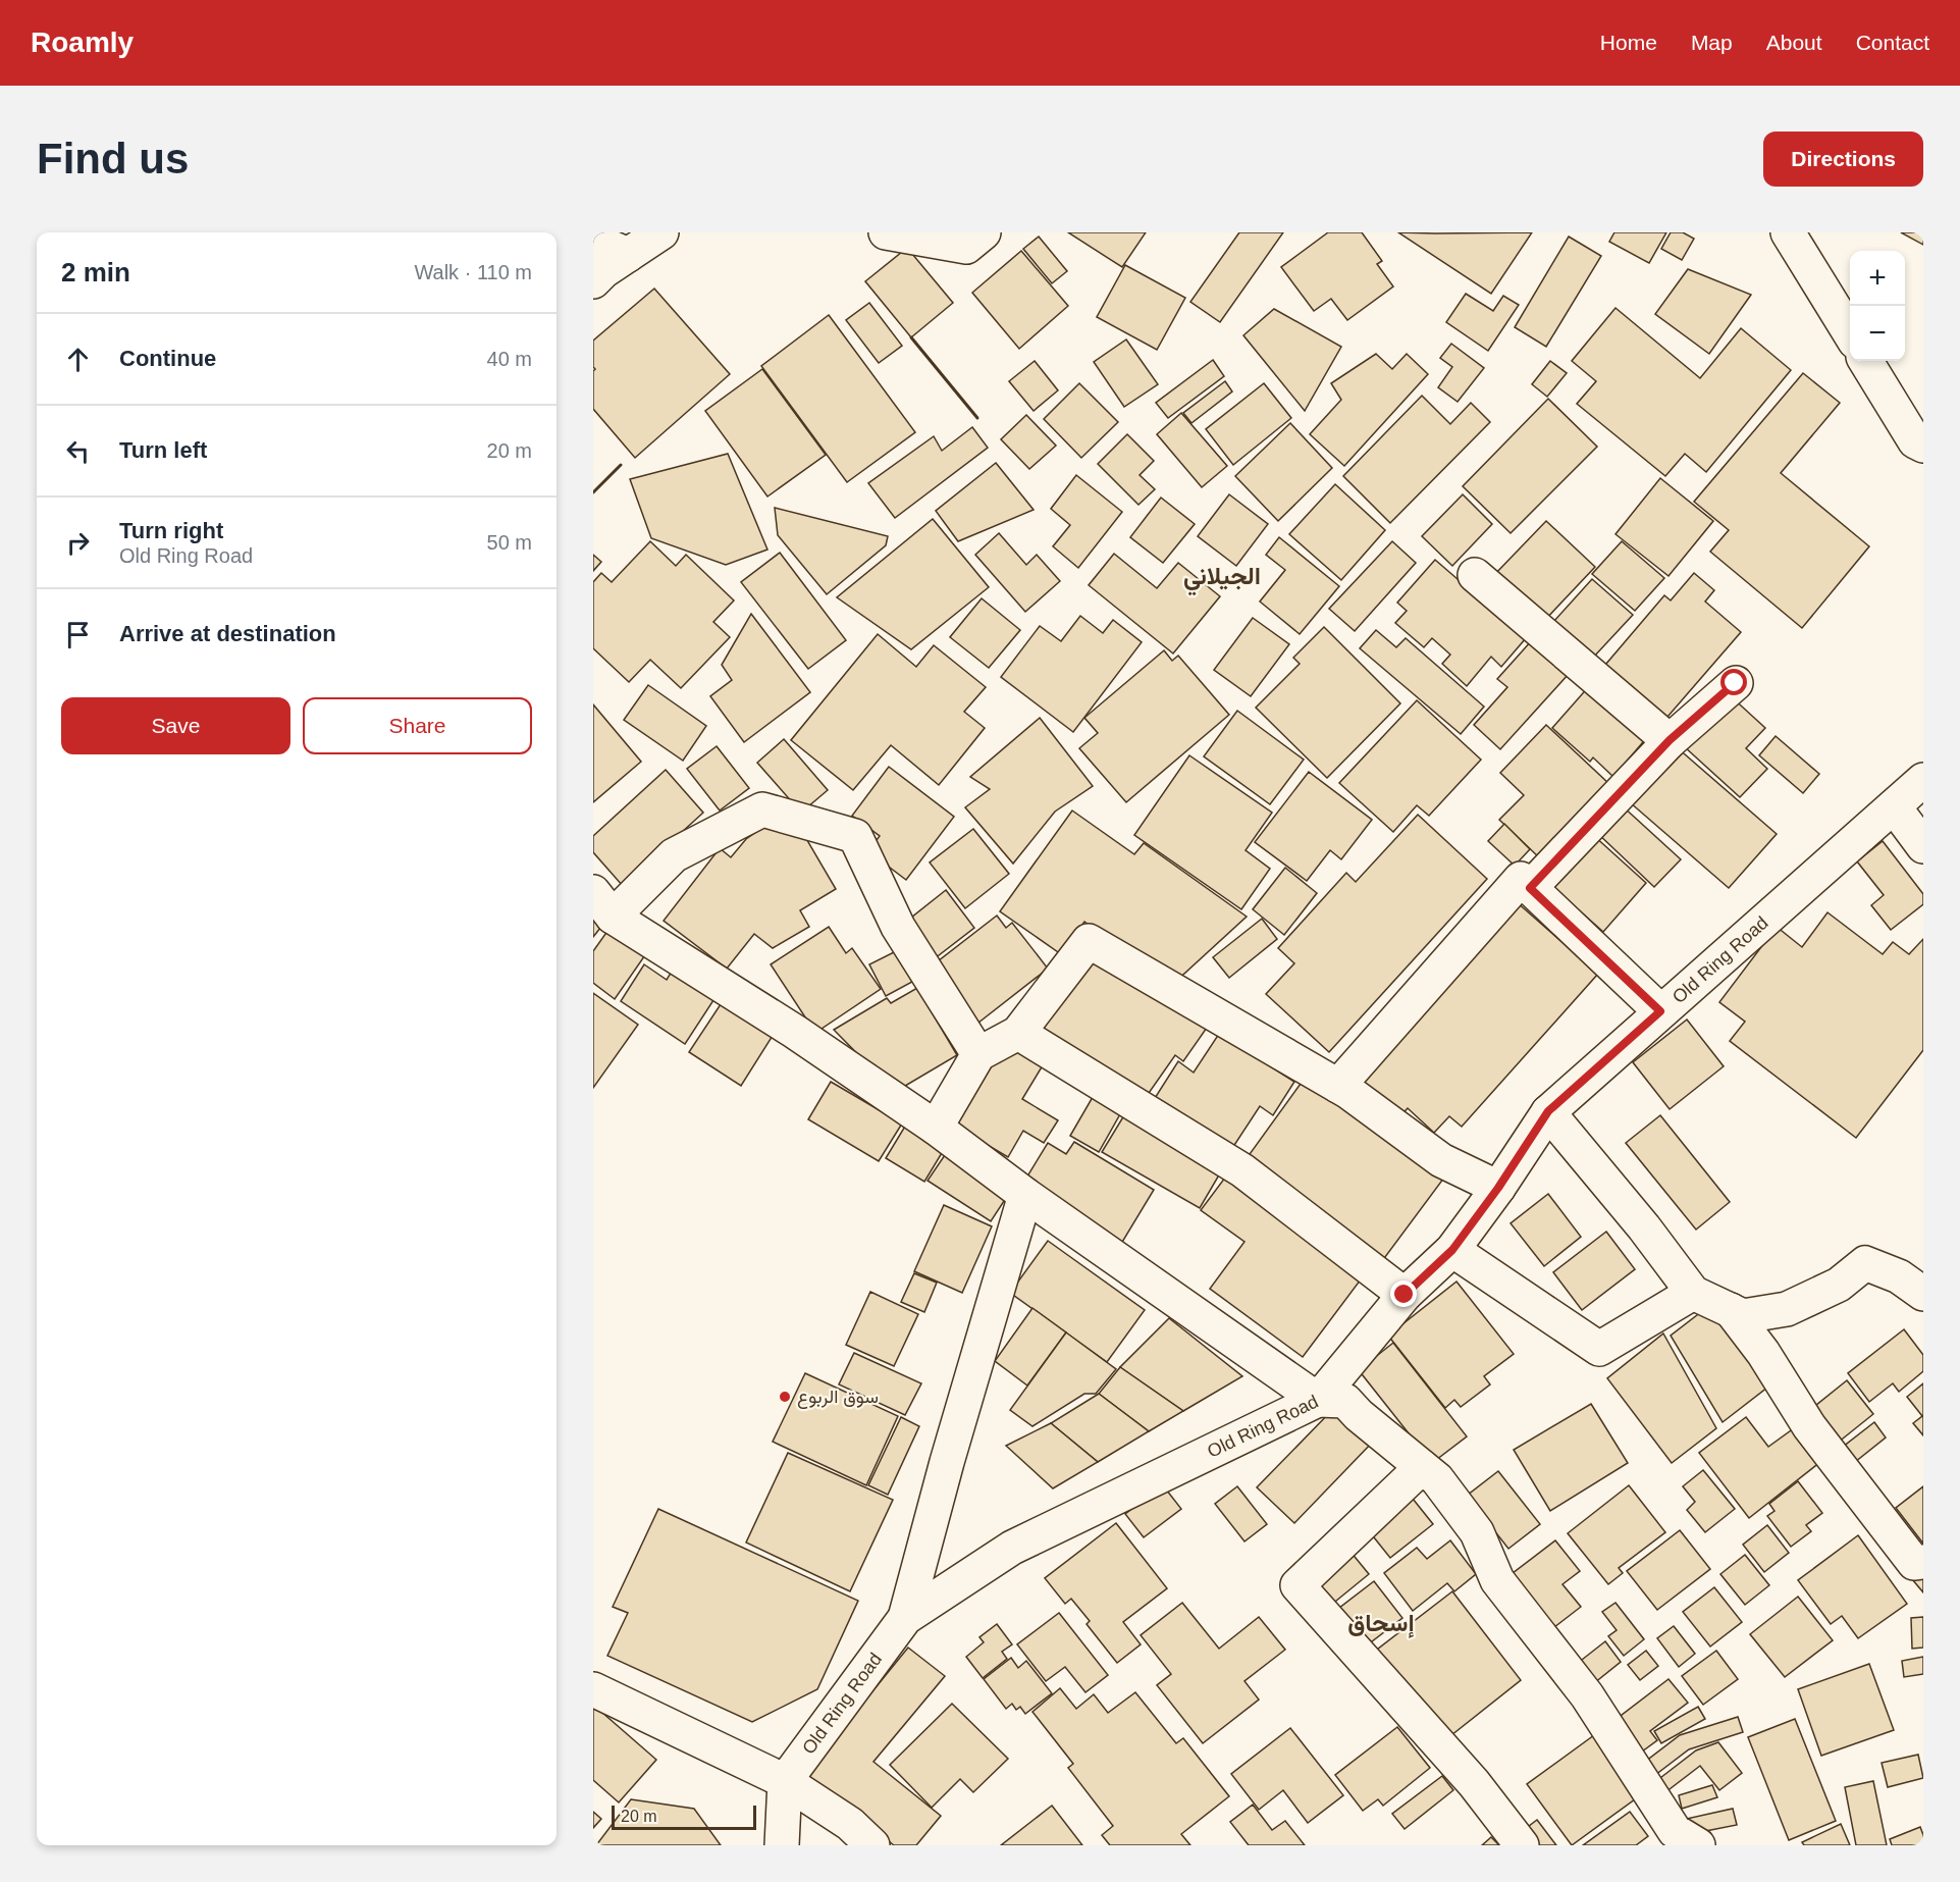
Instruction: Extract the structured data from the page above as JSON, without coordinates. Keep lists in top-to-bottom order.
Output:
{
  "streets": {
    "street": ["Old Ring Road"]
  },
  "districts": ["الجيلاني", "إسحاق"],
  "places": ["سوق الربوع"],
  "scale_bar": "20 m",
  "page": {
    "header": "Roamly",
    "nav": [
      "Home",
      "Map",
      "About",
      "Contact"
    ],
    "buttons": [
      "Directions",
      ["Save", "Share"]
    ],
    "title": "Find us",
    "heading": ["2 min", "Walk · 110 m"],
    "map_buttons": ["+", "−"],
    "list": [
      ["Continue", "40 m"],
      ["Turn left", "20 m"],
      ["Turn right", "Old Ring Road", "50 m"],
      "Arrive at destination"
    ],
    "scale": "20 m"
  }
}
